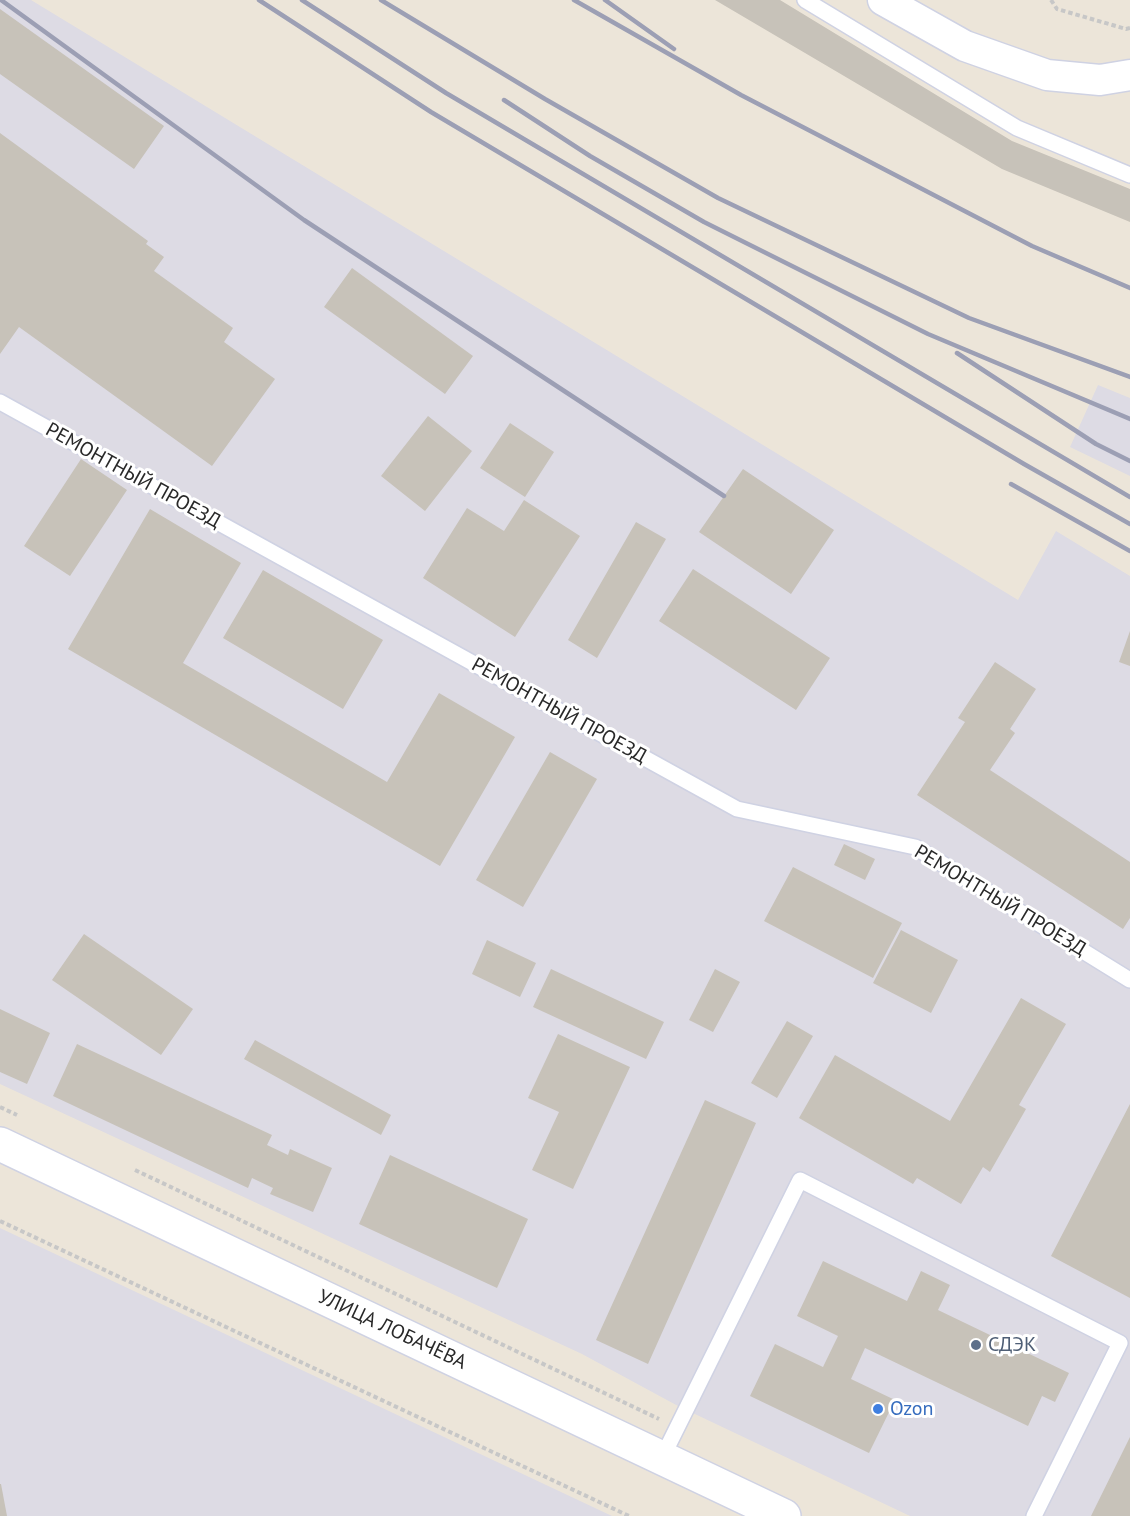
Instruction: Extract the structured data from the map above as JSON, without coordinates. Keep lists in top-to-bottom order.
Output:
{
  "streets": {
    "main road": ["УЛИЦА ЛОБАЧЁВА"],
    "lane": ["РЕМОНТНЫЙ ПРОЕЗД"]
  },
  "places": ["СДЭК", "Ozon"]
}
